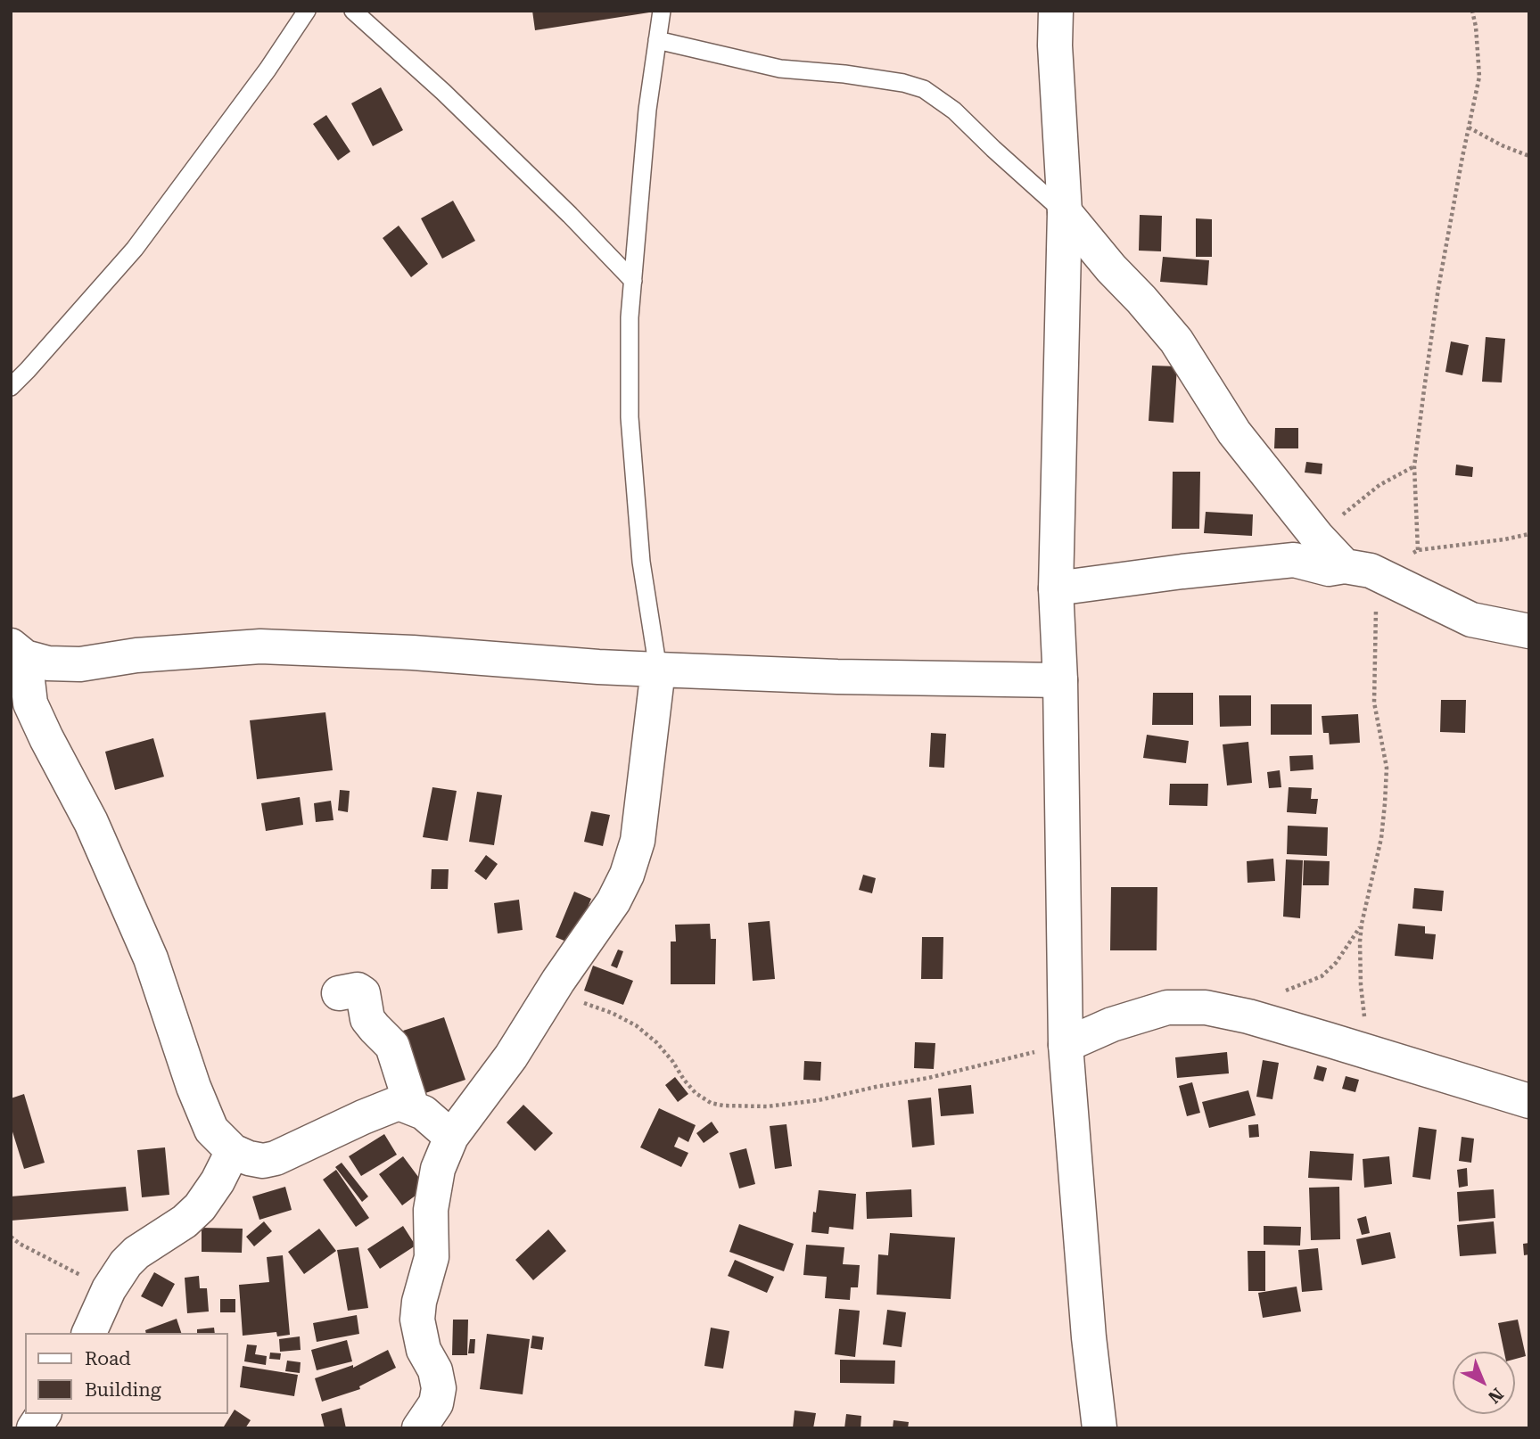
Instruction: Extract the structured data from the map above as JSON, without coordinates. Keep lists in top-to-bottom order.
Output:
{
  "legend": ["Road", "Building"],
  "north": "bottom right"
}
